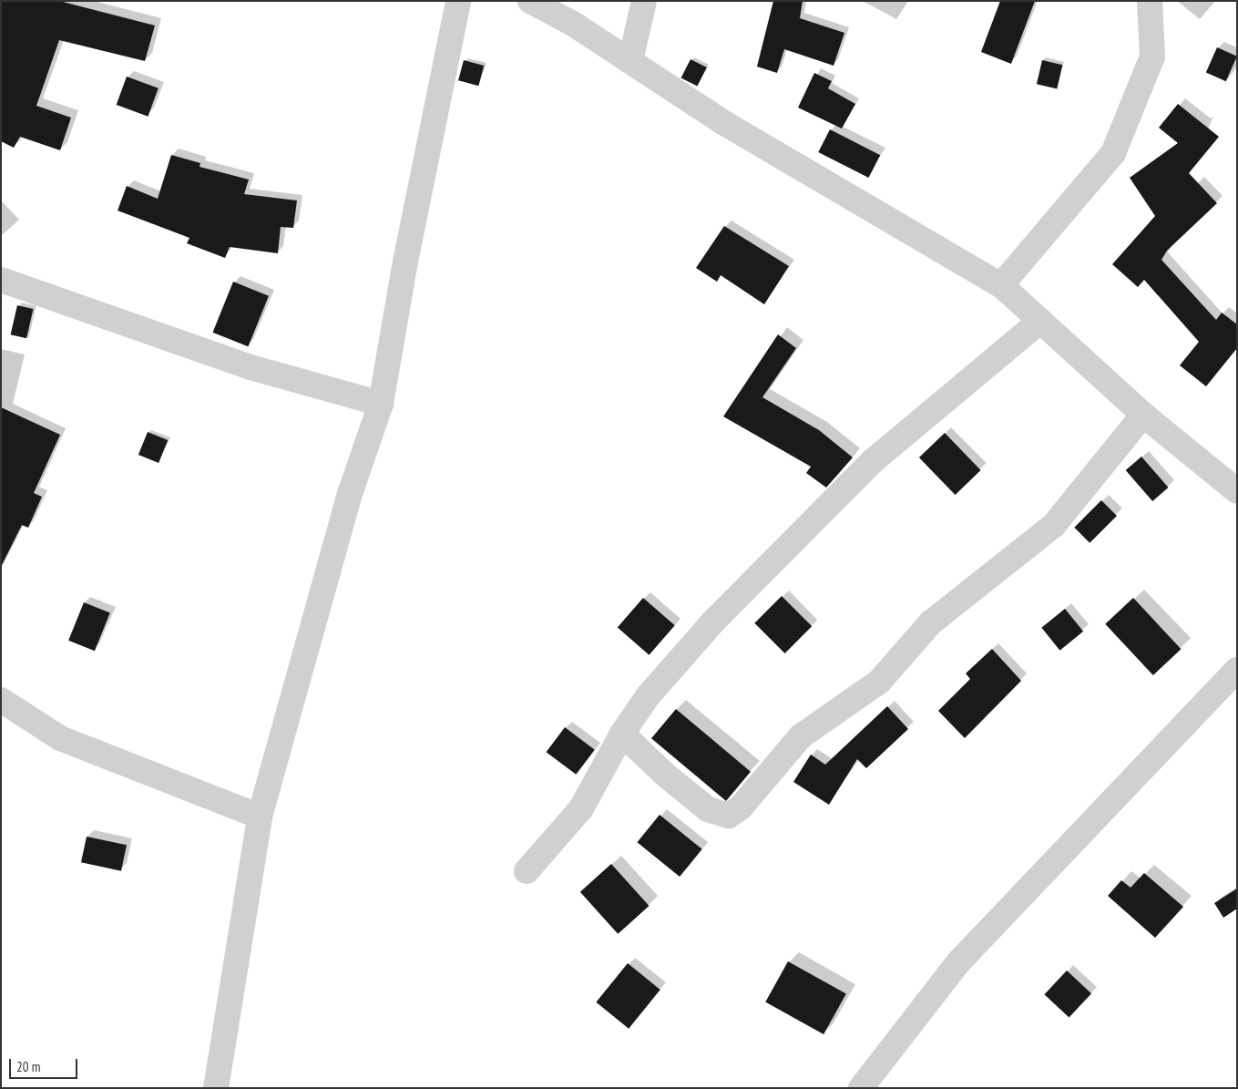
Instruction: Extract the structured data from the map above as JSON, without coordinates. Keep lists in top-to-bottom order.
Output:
{
  "scale_bar": "20 m"
}
